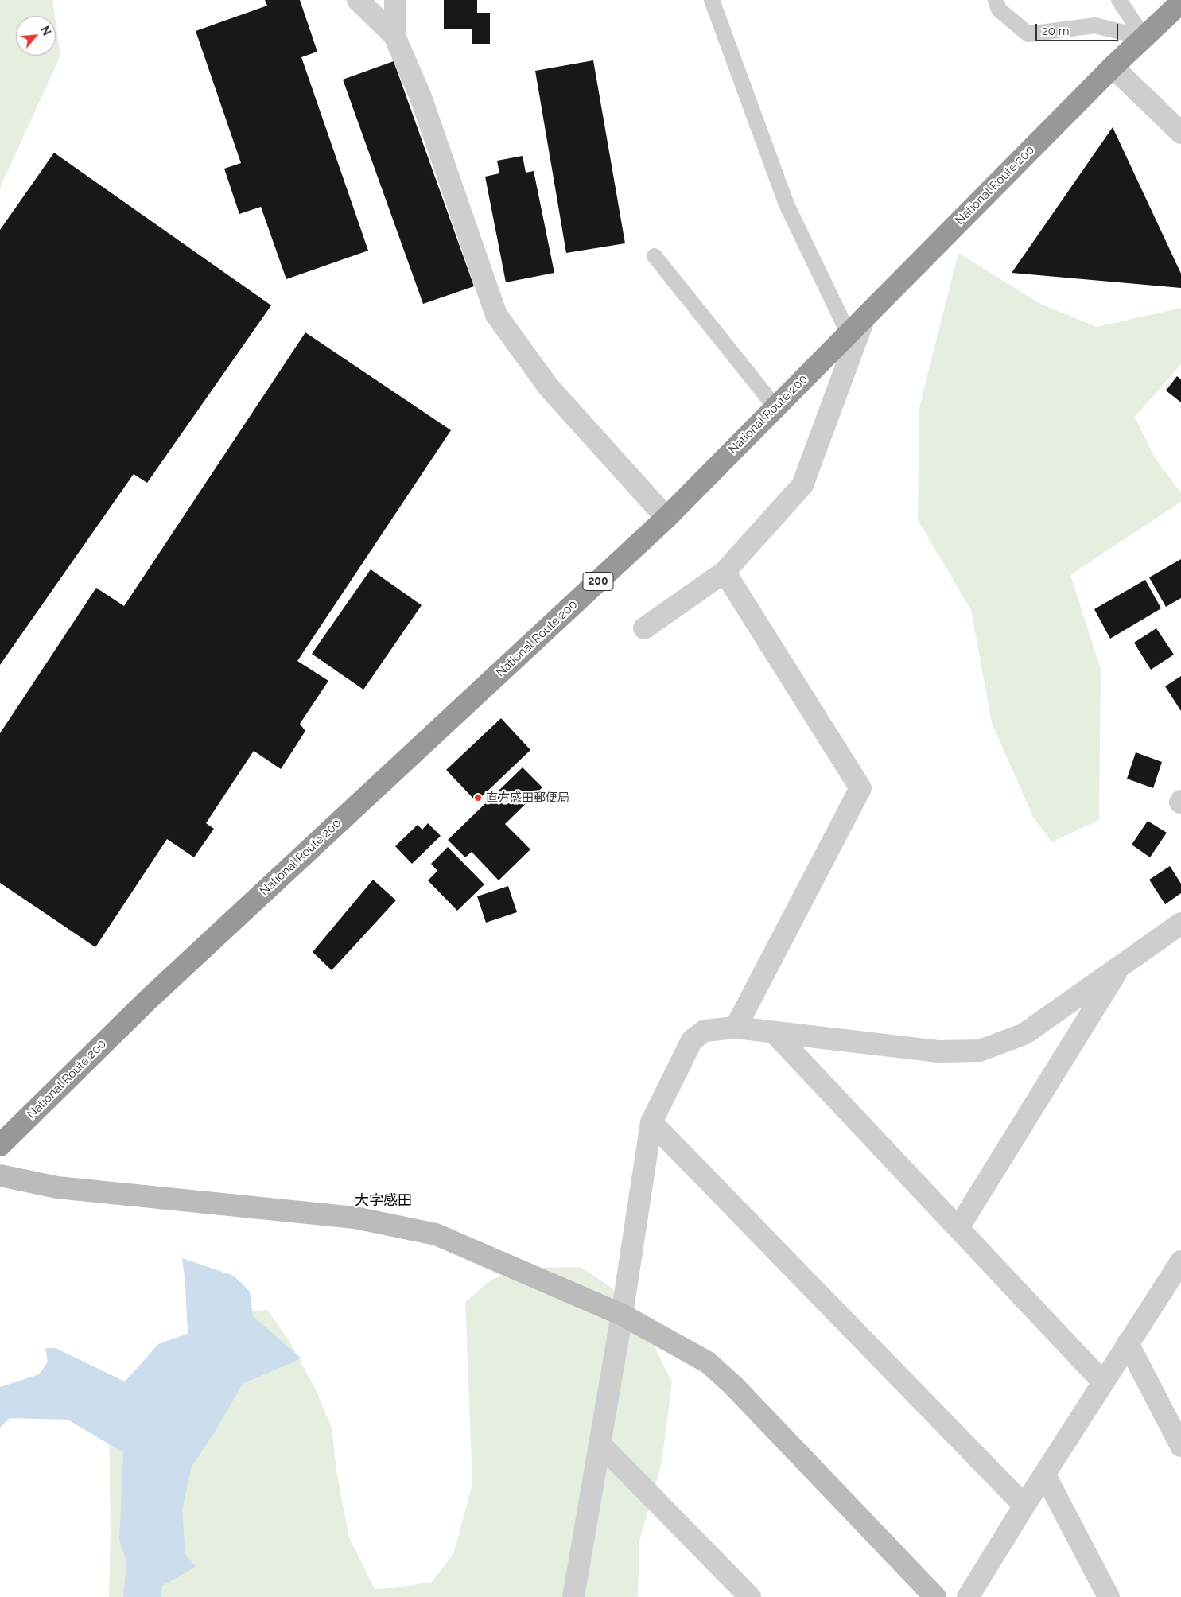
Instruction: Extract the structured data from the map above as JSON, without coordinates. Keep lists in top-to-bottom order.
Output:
{
  "streets": {
    "highway": ["National Route 200", "200"]
  },
  "districts": ["大字感田"],
  "places": ["直方感田郵便局"],
  "scale_bar": "20 m",
  "north": "top right"
}
